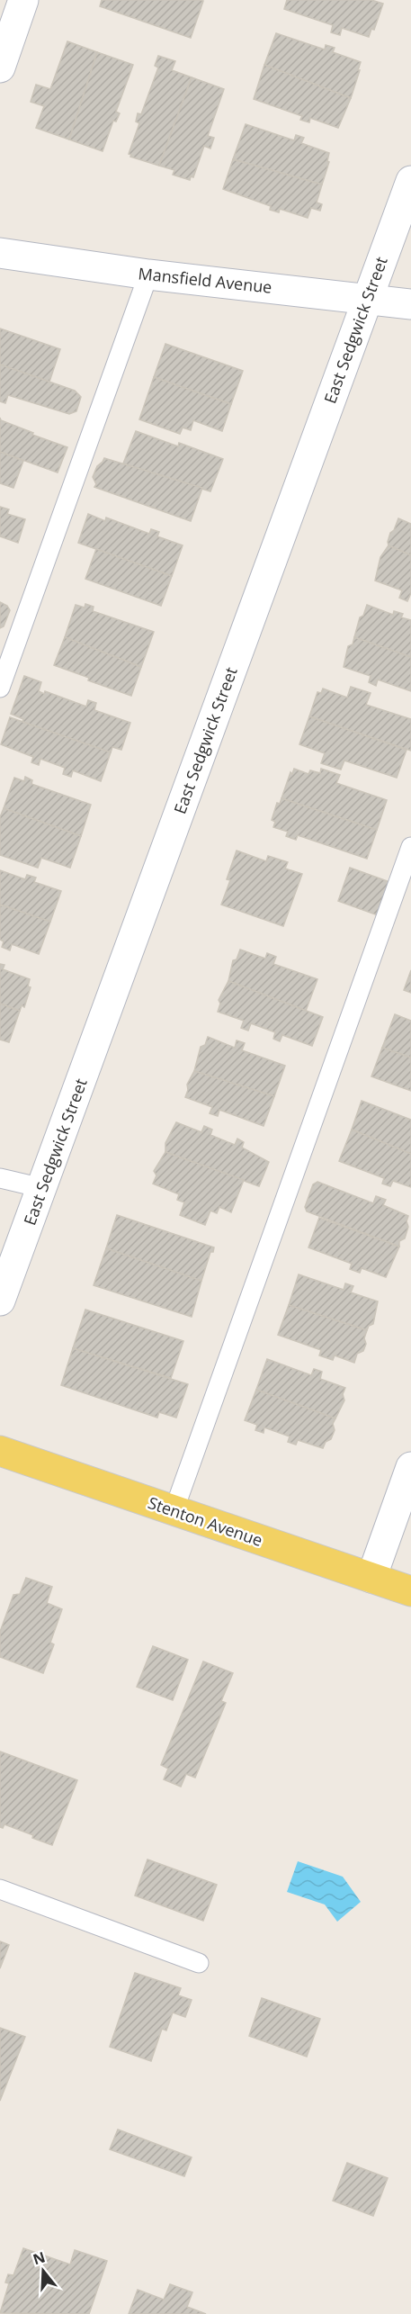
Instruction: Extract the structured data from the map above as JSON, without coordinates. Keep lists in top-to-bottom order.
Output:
{
  "streets": {
    "main road": ["Stenton Avenue"],
    "street": ["Mansfield Avenue", "East Sedgwick Street"]
  },
  "crossings": [
    ["Mansfield Avenue", "East Sedgwick Street"]
  ],
  "north": "top"
}
